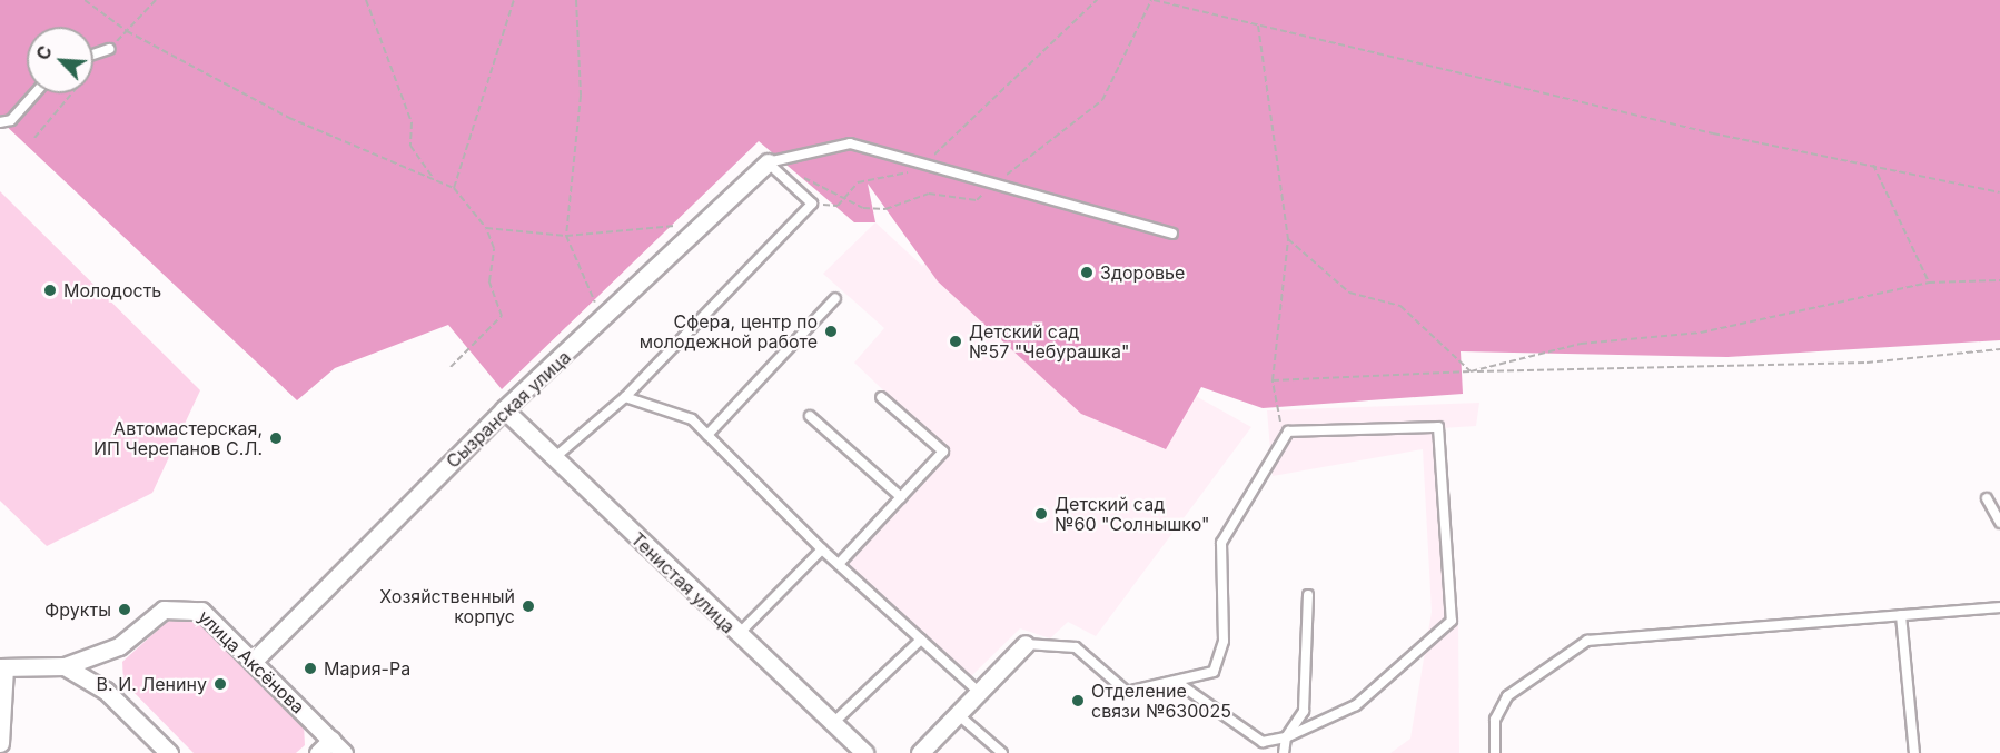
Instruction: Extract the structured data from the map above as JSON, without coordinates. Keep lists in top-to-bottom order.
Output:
{
  "streets": {
    "street": ["Сызранская улица", "Тенистая улица", "улица Аксёнова"]
  },
  "crossings": [
    ["Сызранская улица", "Тенистая улица"],
    ["Сызранская улица", "улица Аксёнова"]
  ],
  "places": [
    "Здоровье",
    "Молодость",
    "Сфера, центр по молодежной работе",
    "Детский сад №57 \"Чебурашка\"",
    "Автомастерская, ИП Черепанов С.Л.",
    "Детский сад №60 \"Солнышко\"",
    "Хозяйственный корпус",
    "Фрукты",
    "Мария-Ра",
    "В. И. Ленину",
    "Отделение связи №630025"
  ],
  "north": "top left"
}
